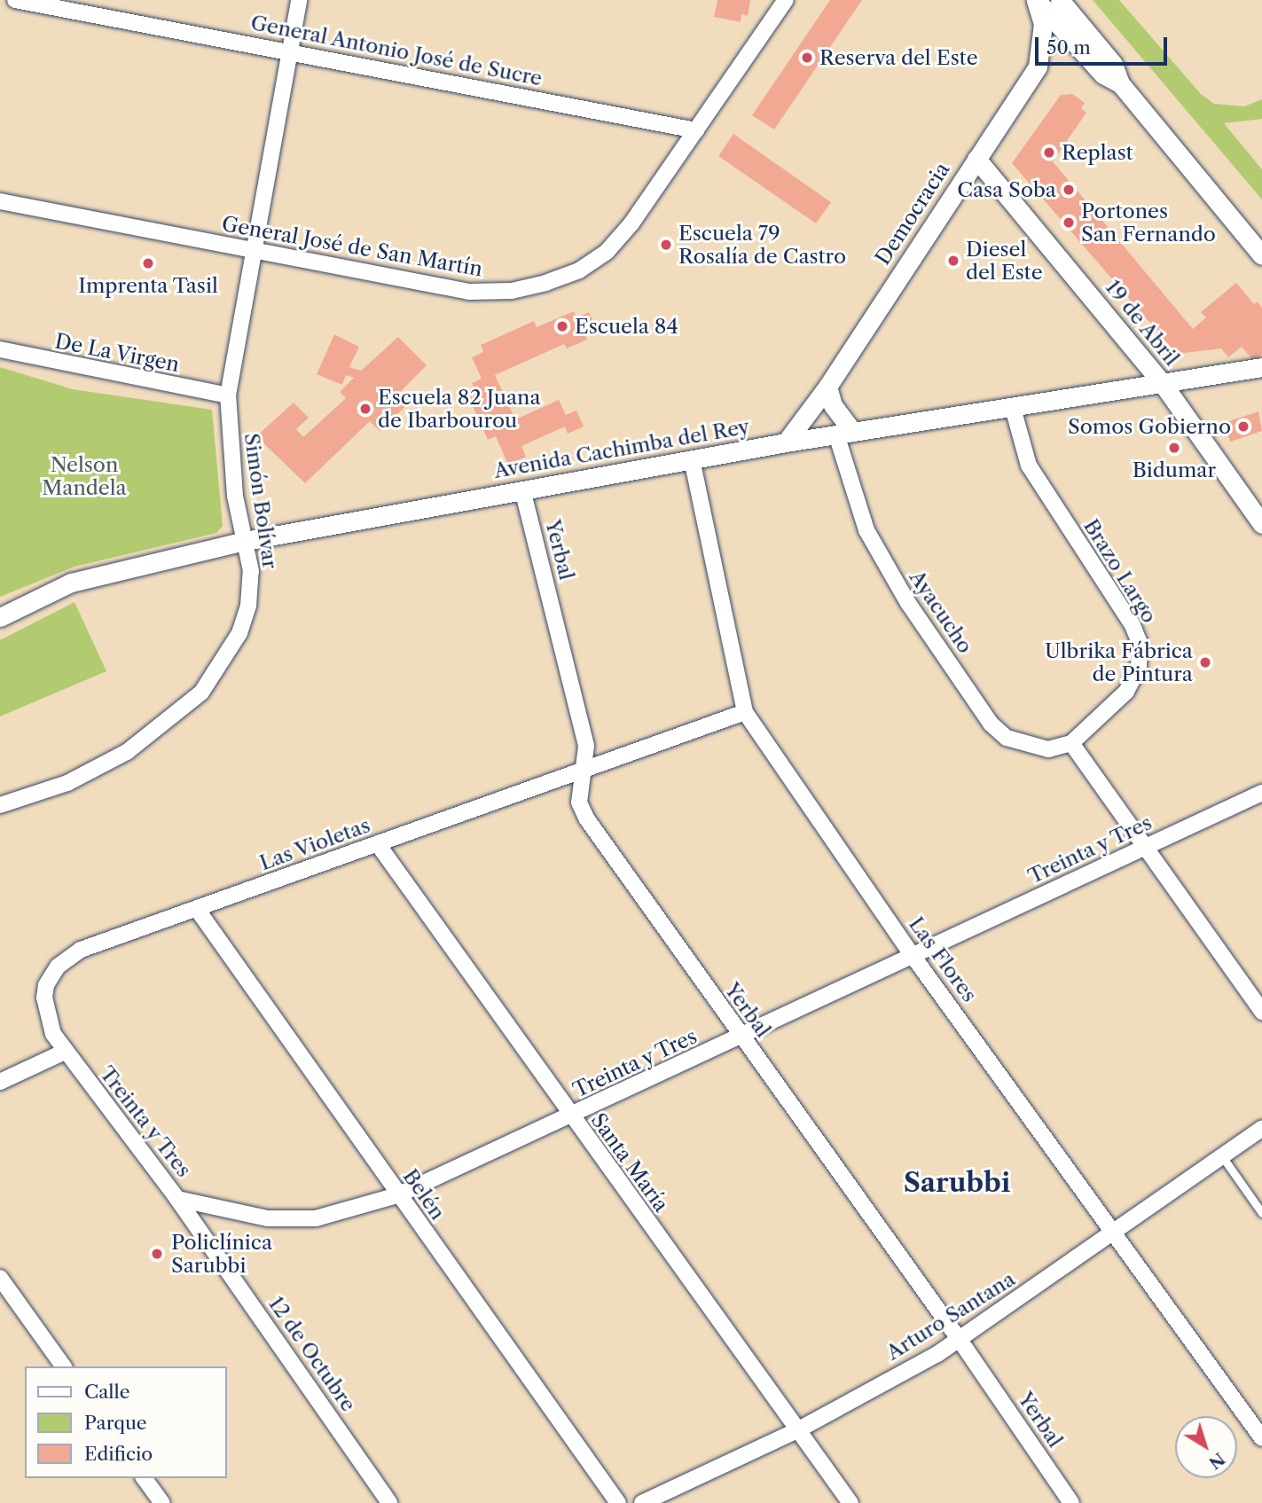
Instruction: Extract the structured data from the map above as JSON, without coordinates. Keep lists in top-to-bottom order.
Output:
{
  "streets": {
    "street": [
      "General Antonio José de Sucre",
      "Democracia",
      "General José de San Martín",
      "19 de Abril",
      "De La Virgen",
      "Avenida Cachimba del Rey",
      "Simón Bolívar",
      "Yerbal",
      "Brazo Largo",
      "Ayacucho",
      "Las Violetas",
      "Treinta y Tres",
      "Las Flores",
      "Santa María",
      "Belén",
      "Arturo Santana",
      "12 de Octubre"
    ]
  },
  "crossings": [
    ["General Antonio José de Sucre", "General José de San Martín"],
    ["General Antonio José de Sucre", "Simón Bolívar"],
    ["Democracia", "19 de Abril"],
    ["Democracia", "Avenida Cachimba del Rey"],
    ["General José de San Martín", "Simón Bolívar"],
    ["19 de Abril", "Avenida Cachimba del Rey"],
    ["De La Virgen", "Simón Bolívar"],
    ["Avenida Cachimba del Rey", "Simón Bolívar"],
    ["Avenida Cachimba del Rey", "Yerbal"],
    ["Avenida Cachimba del Rey", "Brazo Largo"],
    ["Avenida Cachimba del Rey", "Ayacucho"],
    ["Avenida Cachimba del Rey", "Las Flores"],
    ["Yerbal", "Las Violetas"],
    ["Yerbal", "Treinta y Tres"],
    ["Yerbal", "Arturo Santana"],
    ["Brazo Largo", "Ayacucho"],
    ["Las Violetas", "Treinta y Tres"],
    ["Las Violetas", "Las Flores"],
    ["Las Violetas", "Santa María"],
    ["Las Violetas", "Belén"],
    ["Treinta y Tres", "Las Flores"],
    ["Treinta y Tres", "Santa María"],
    ["Treinta y Tres", "Belén"],
    ["Treinta y Tres", "12 de Octubre"],
    ["Las Flores", "Arturo Santana"],
    ["Santa María", "Arturo Santana"]
  ],
  "districts": ["Sarubbi"],
  "parks": ["Nelson Mandela"],
  "places": [
    "Reserva del Este",
    "Replast",
    "Casa Soba",
    "Portones San Fernando",
    "Escuela 79 Rosalía de Castro",
    "Diesel del Este",
    "Imprenta Tasil",
    "Escuela 84",
    "Escuela 82 Juana de Ibarbourou",
    "Somos Gobierno",
    "Bidumar",
    "Ulbrika Fábrica de Pintura",
    "Policlínica Sarubbi"
  ],
  "legend": ["Calle", "Parque", "Edificio"],
  "scale_bar": "50 m",
  "north": "bottom right"
}
